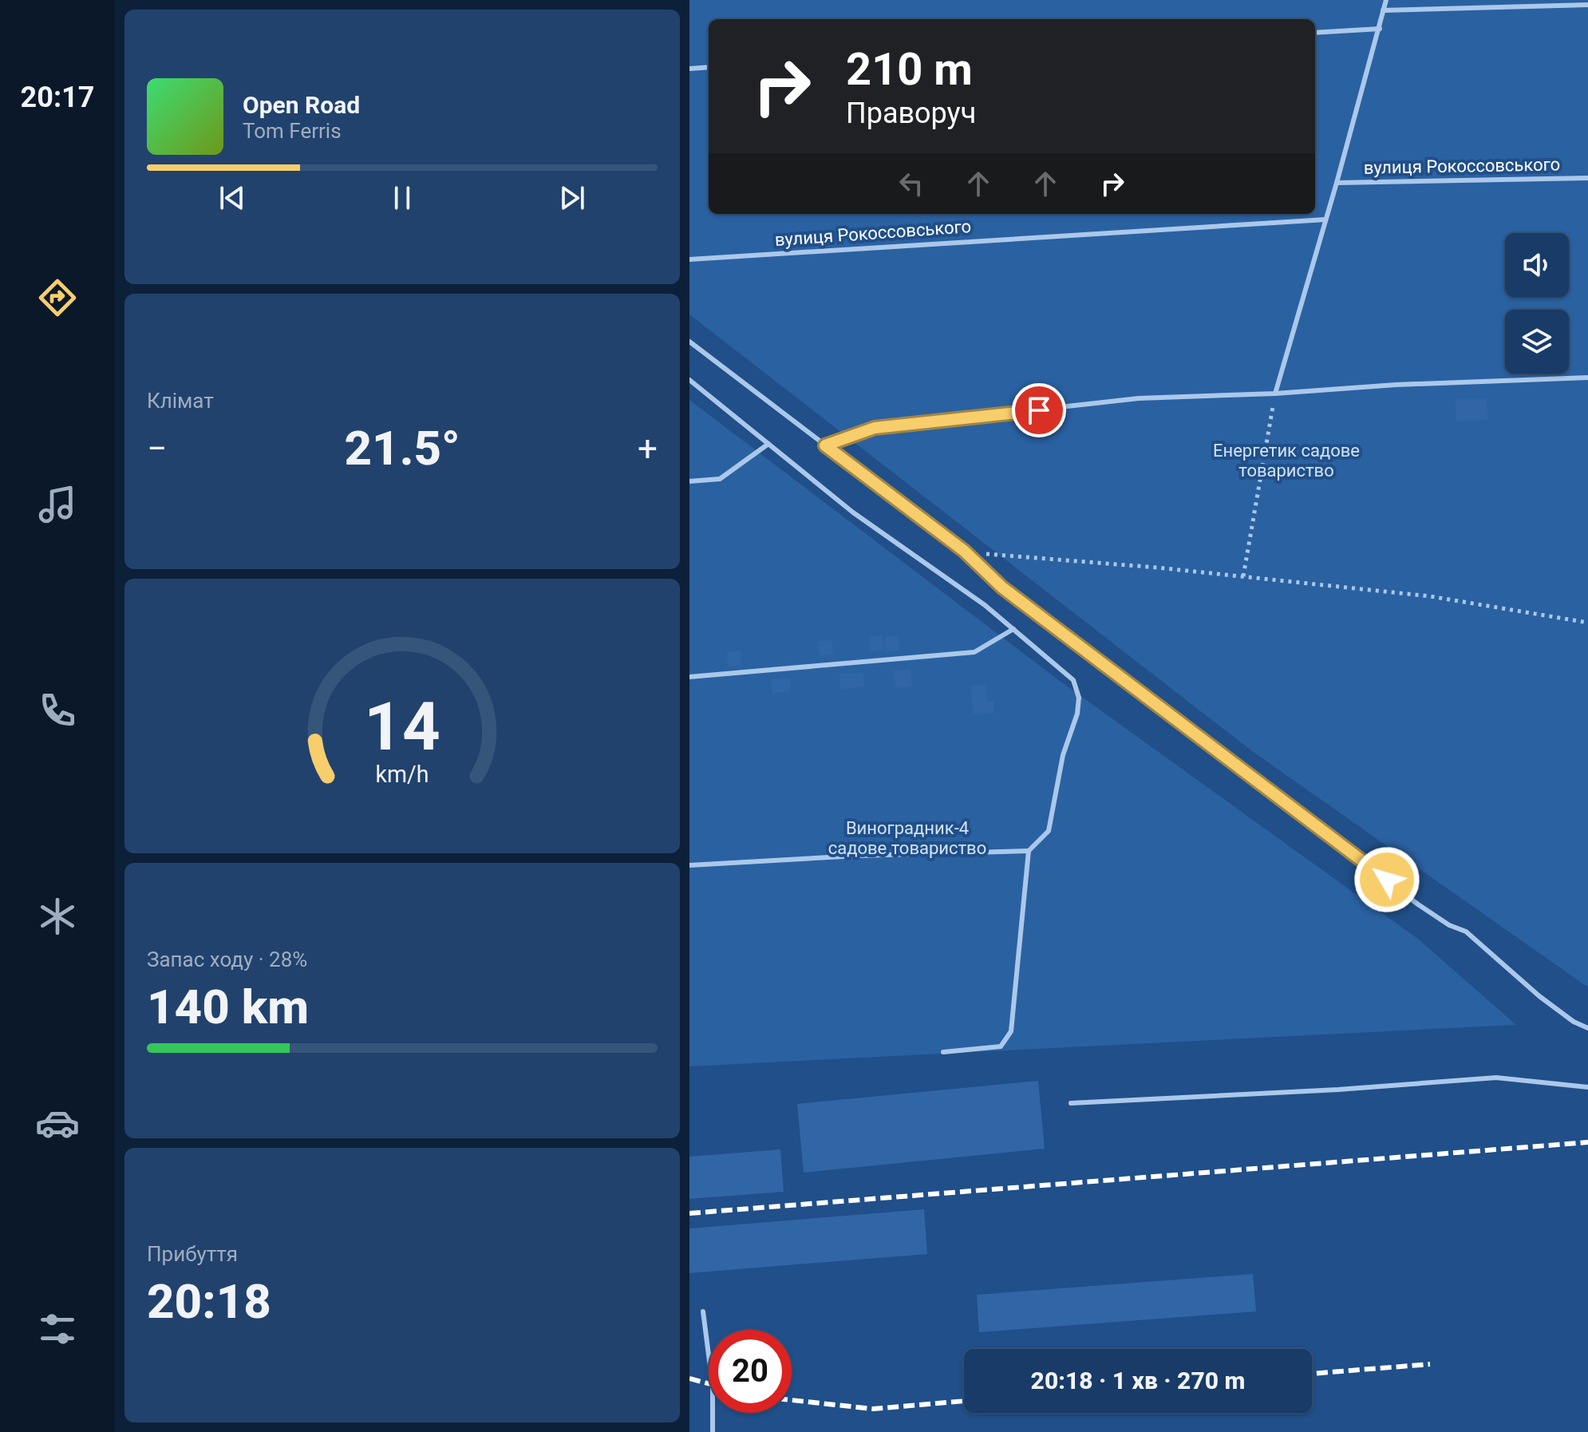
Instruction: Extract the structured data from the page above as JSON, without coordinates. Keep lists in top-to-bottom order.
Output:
{
  "streets": {
    "lane": ["вулиця Рокоссовського"]
  },
  "parks": ["Енергетик садове товариство", "Виноградник-4 садове товариство"],
  "page": {
    "tabs": "20:17",
    "turn": ["210 m", "Праворуч"],
    "song": ["Open Road", "Tom Ferris"],
    "tile": [
      "Клімат",
      ["Запас ходу · 28%", "140 km"],
      ["Прибуття", "20:18"]
    ],
    "heat": ["−", "21.5°", "+"],
    "limit": "20",
    "trip": "20:18 · 1 хв · 270 m",
    "gauge": ["14", "km/h"]
  }
}
